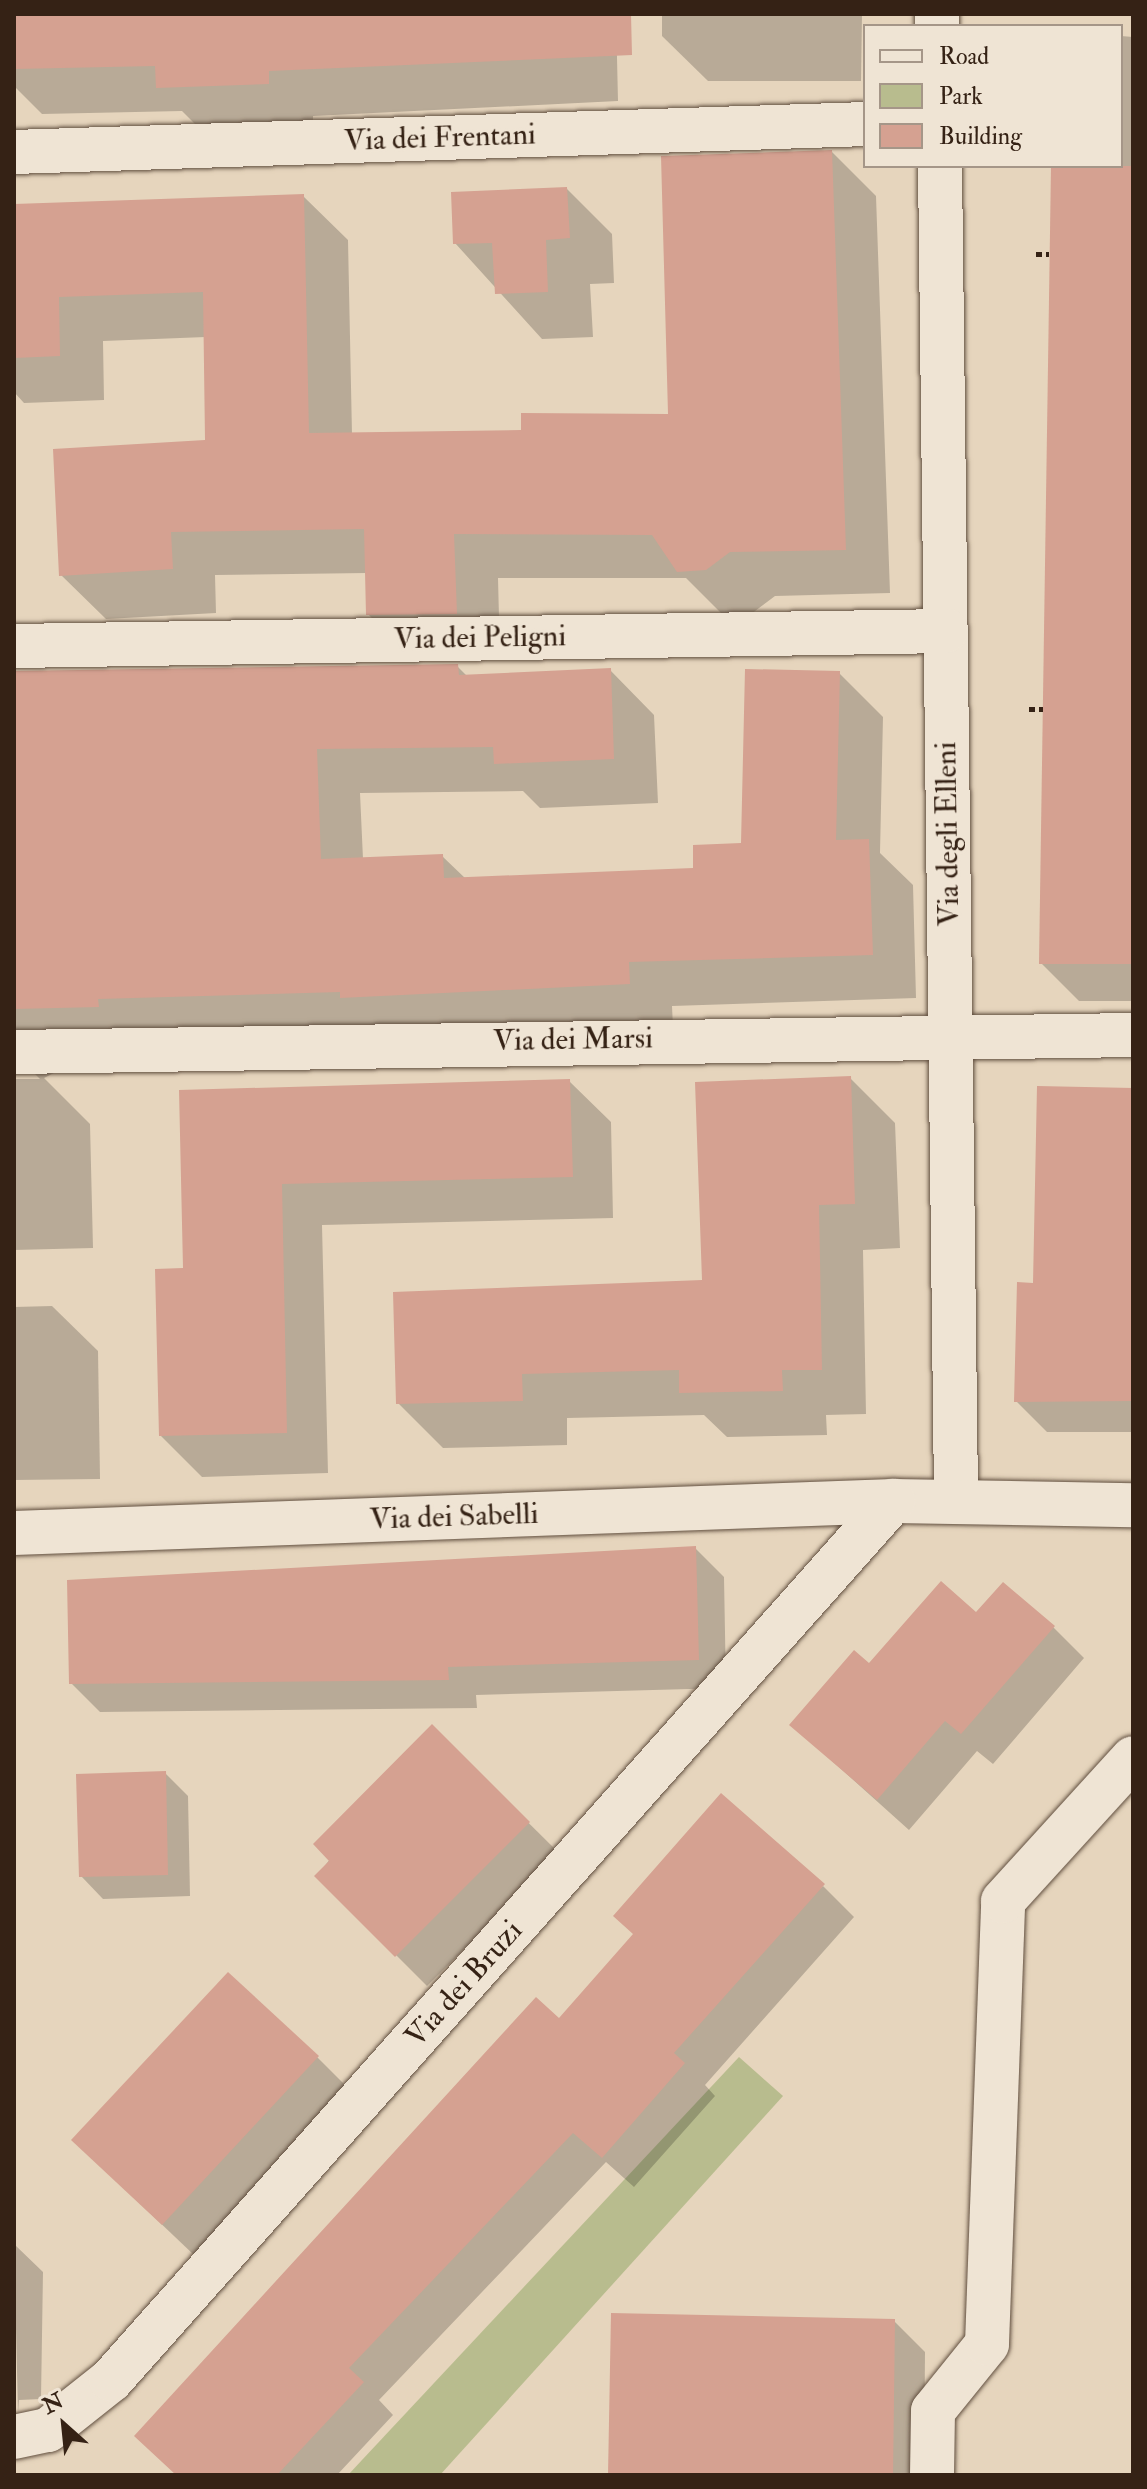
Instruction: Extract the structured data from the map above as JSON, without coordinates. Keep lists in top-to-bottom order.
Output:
{
  "streets": {
    "street": [
      "Via dei Frentani",
      "Via dei Peligni",
      "Via degli Elleni",
      "Via dei Marsi",
      "Via dei Sabelli",
      "Via dei Bruzi"
    ]
  },
  "crossings": [
    ["Via dei Peligni", "Via degli Elleni"],
    ["Via degli Elleni", "Via dei Marsi"],
    ["Via degli Elleni", "Via dei Sabelli"],
    ["Via dei Sabelli", "Via dei Bruzi"]
  ],
  "legend": ["Road", "Park", "Building"],
  "north": "top left"
}
